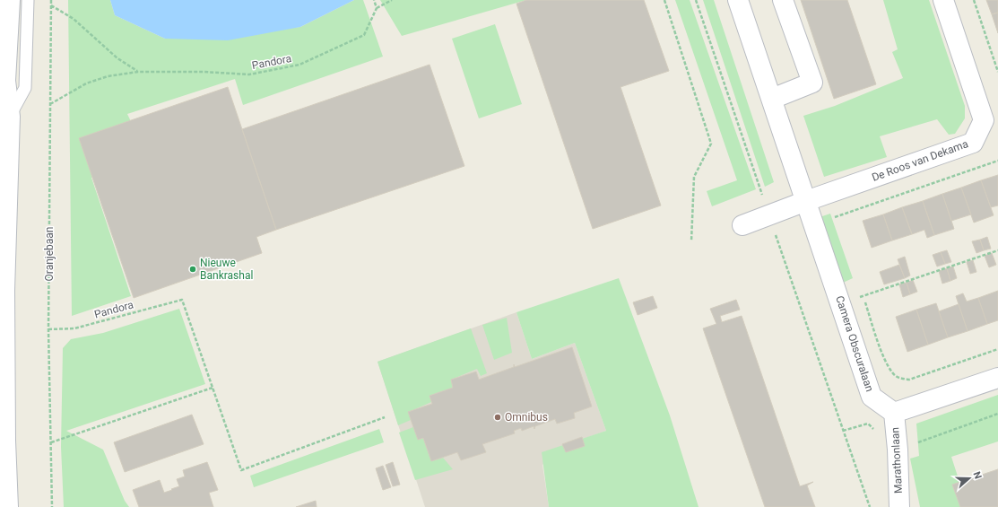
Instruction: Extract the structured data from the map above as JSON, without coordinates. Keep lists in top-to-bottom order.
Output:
{
  "streets": {
    "street": ["De Roos van Dekama", "Camera Obscuralaan", "Marathonlaan"],
    "path": ["Pandora", "Oranjebaan"]
  },
  "crossings": [
    ["Pandora", "Oranjebaan"],
    ["De Roos van Dekama", "Camera Obscuralaan"],
    ["Camera Obscuralaan", "Marathonlaan"]
  ],
  "places": ["Nieuwe Bankrashal", "Omnibus"],
  "north": "right"
}
